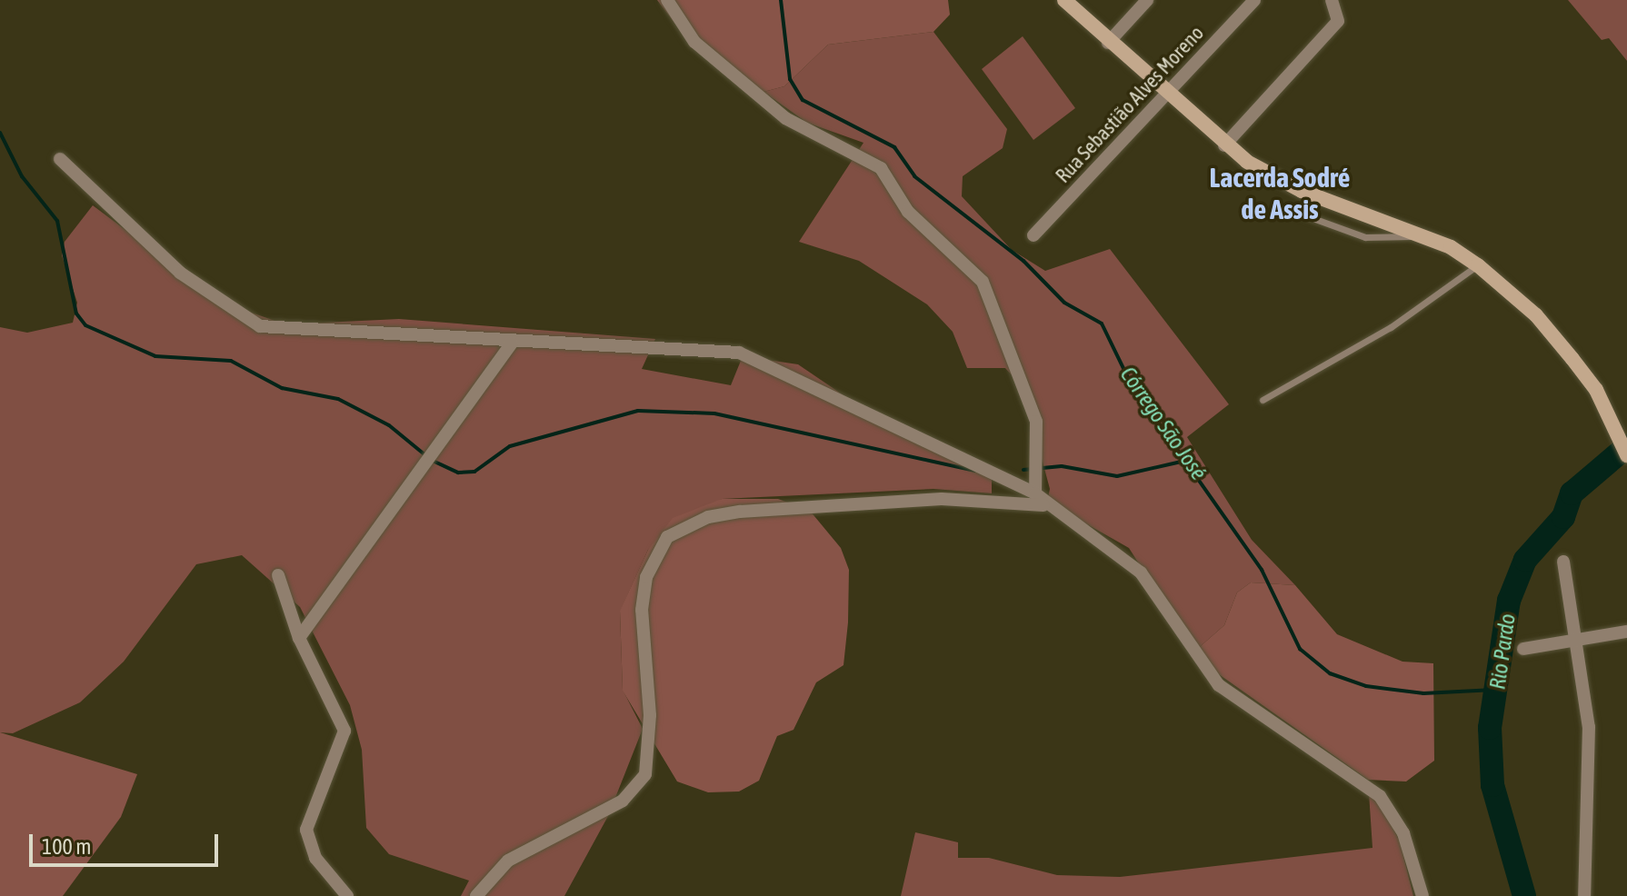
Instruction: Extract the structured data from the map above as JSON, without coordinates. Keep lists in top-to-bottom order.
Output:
{
  "streets": {
    "street": ["Rua Sebastião Alves Moreno"]
  },
  "districts": ["Lacerda Sodré de Assis"],
  "water": ["Córrego São José", "Rio Pardo"],
  "scale_bar": "100 m"
}
